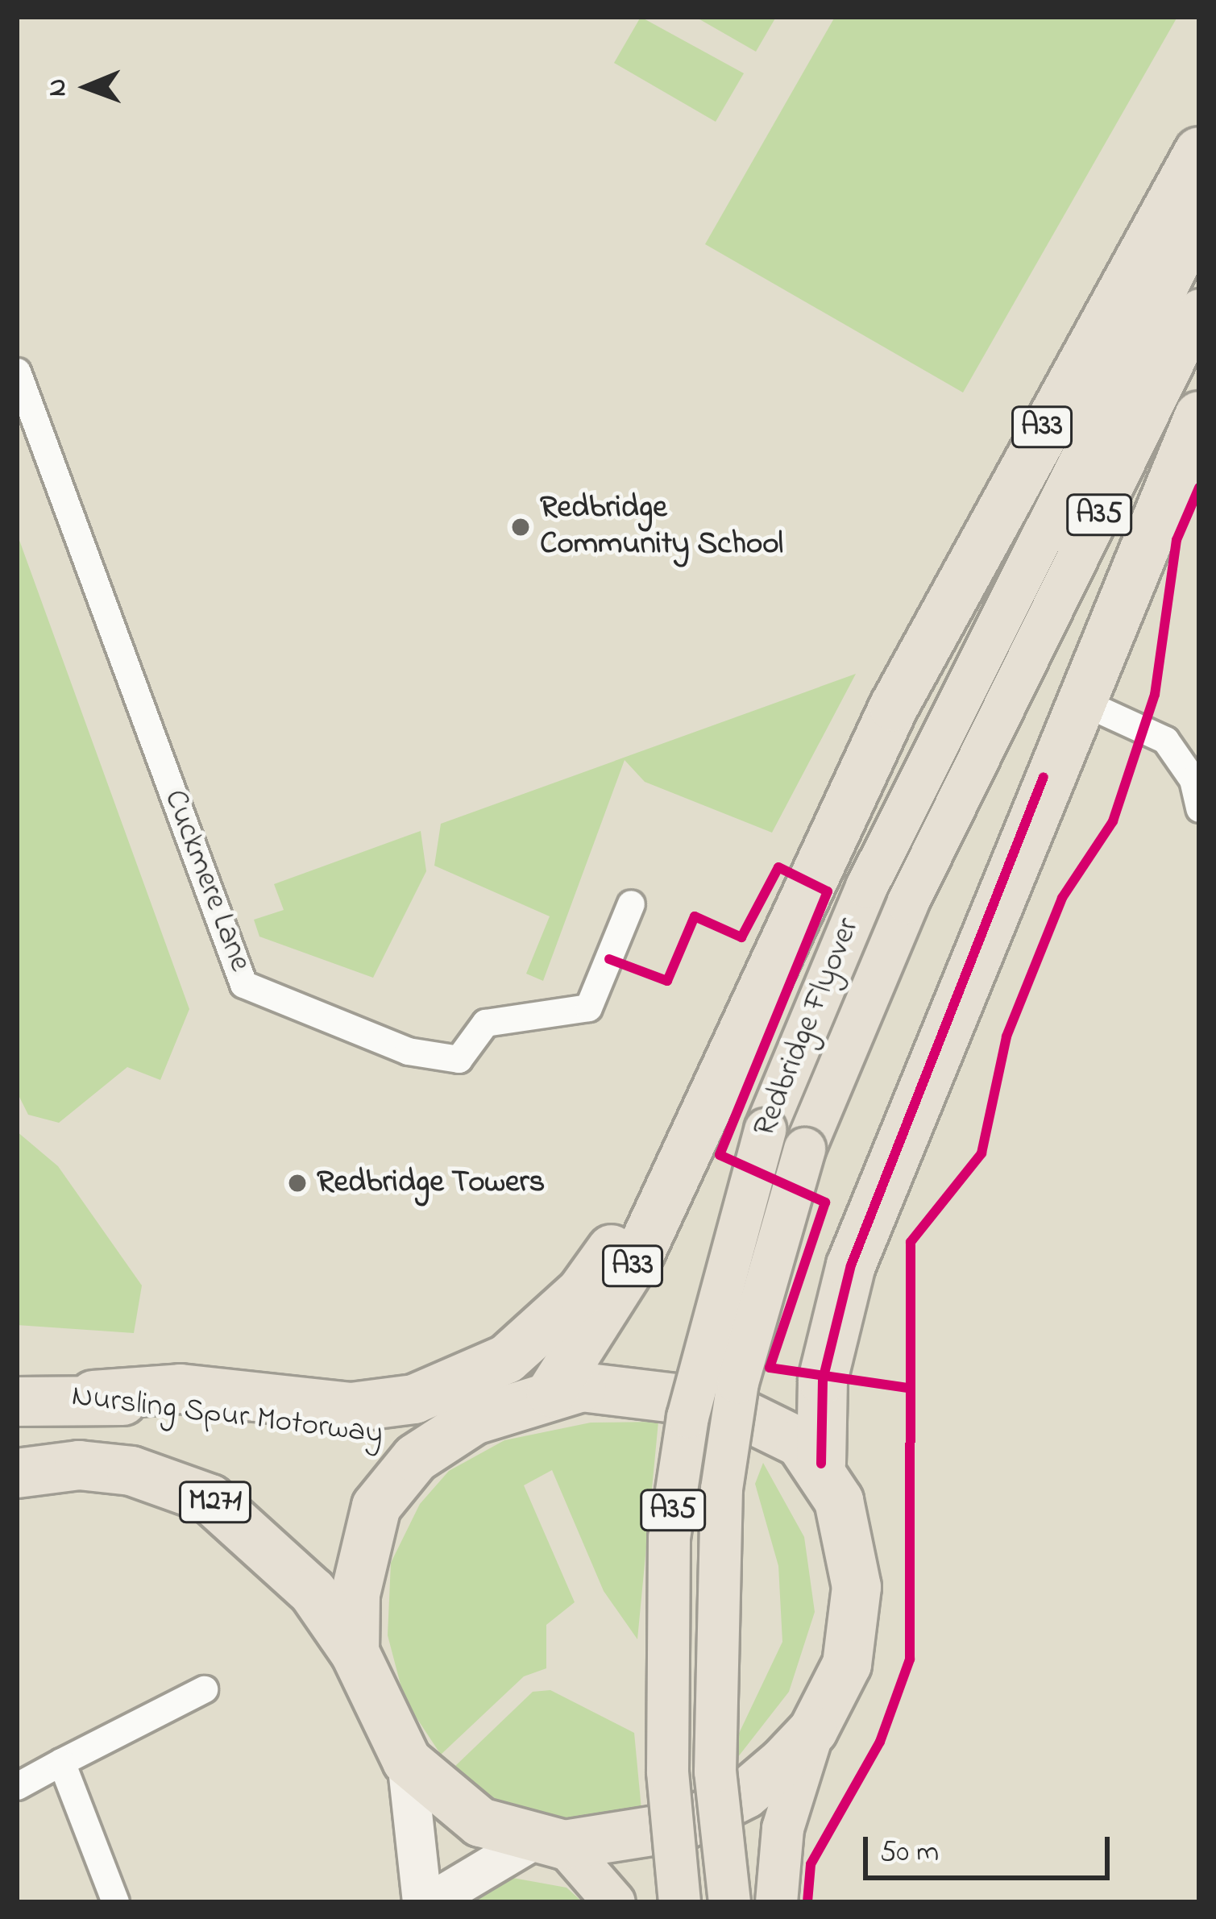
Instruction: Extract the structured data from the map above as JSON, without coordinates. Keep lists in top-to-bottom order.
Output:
{
  "streets": {
    "highway": ["A33", "Nursling Spur Motorway", "M271"],
    "main road": ["A35", "Redbridge Flyover"],
    "street": ["Cuckmere Lane"]
  },
  "places": ["Redbridge Community School", "Redbridge Towers"],
  "scale_bar": "50 m",
  "north": "left"
}
